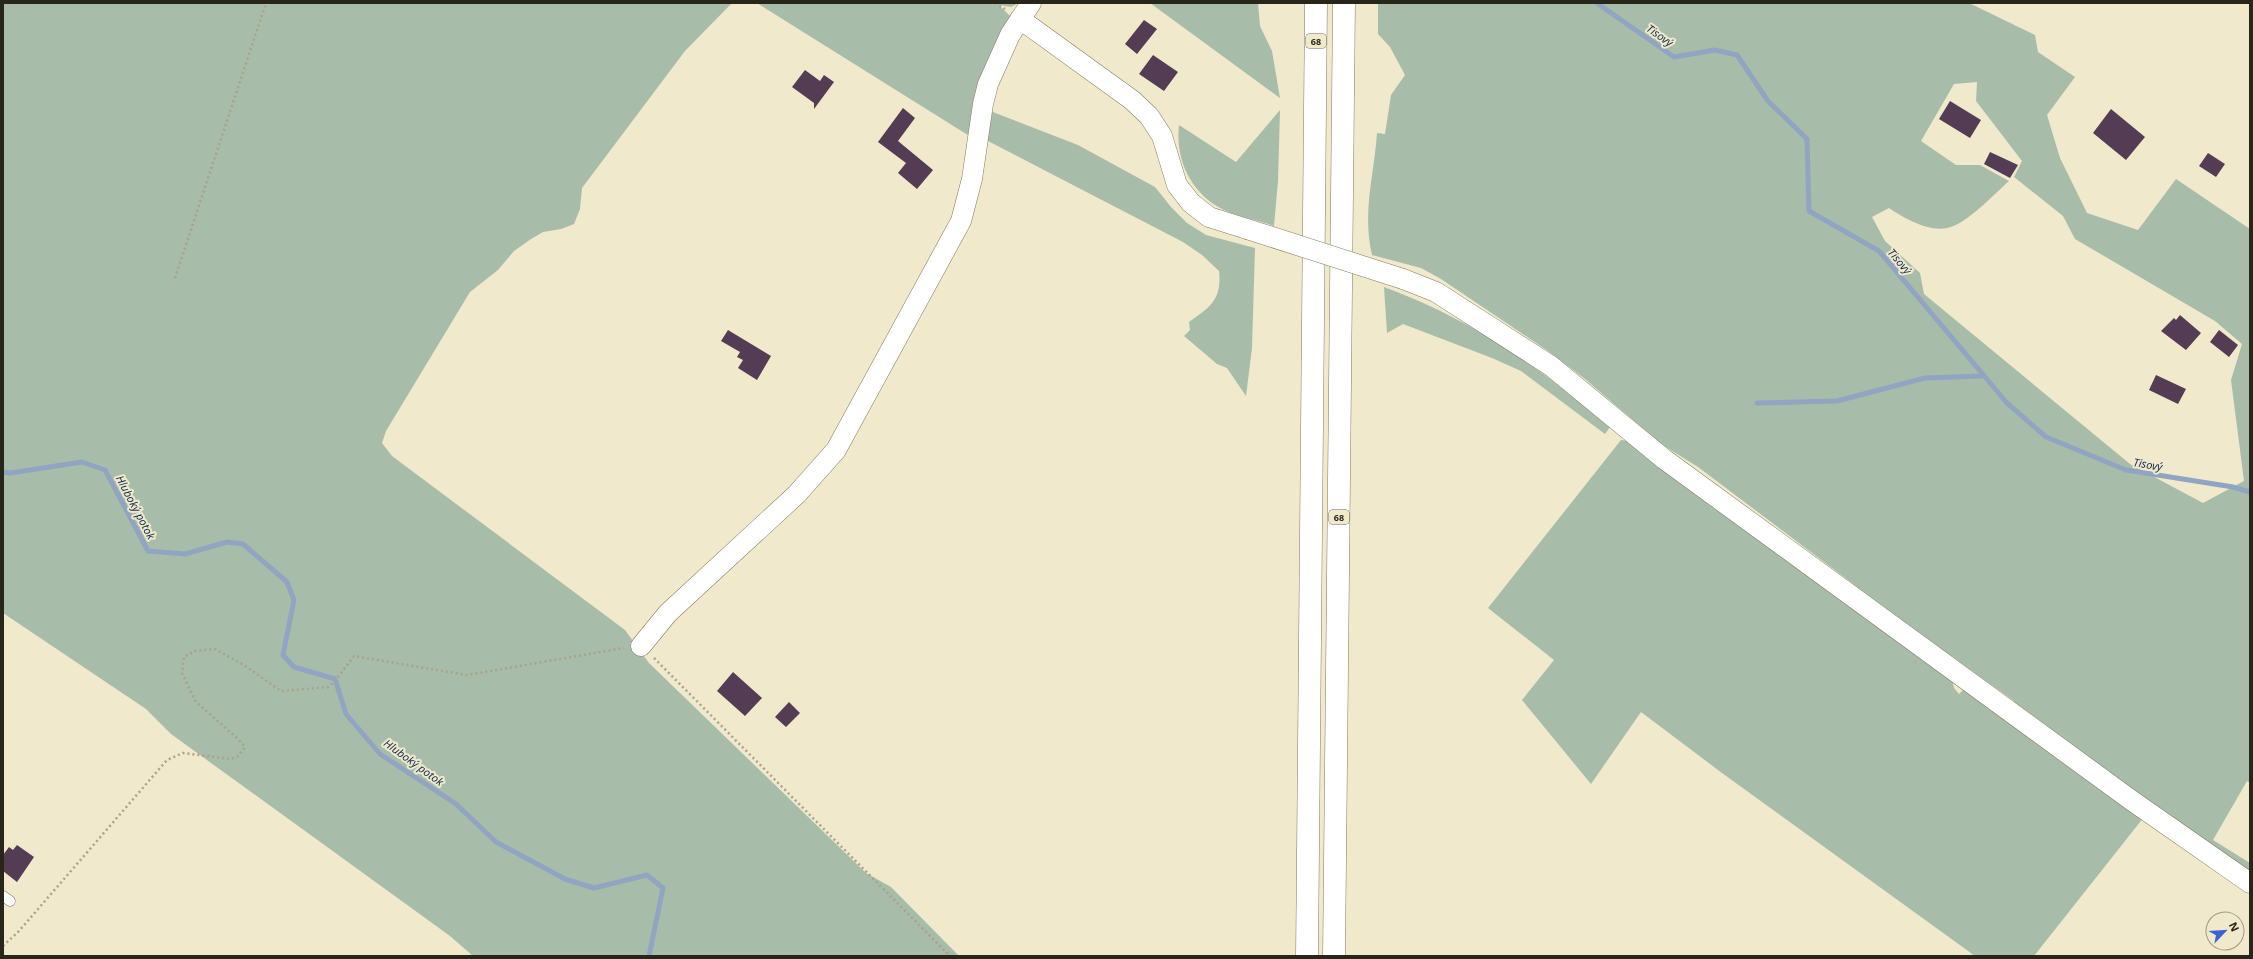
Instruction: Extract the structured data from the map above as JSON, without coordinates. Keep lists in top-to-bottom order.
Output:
{
  "streets": {
    "highway": ["68"]
  },
  "water": ["Tisový", "Hluboký potok"],
  "north": "top right"
}
